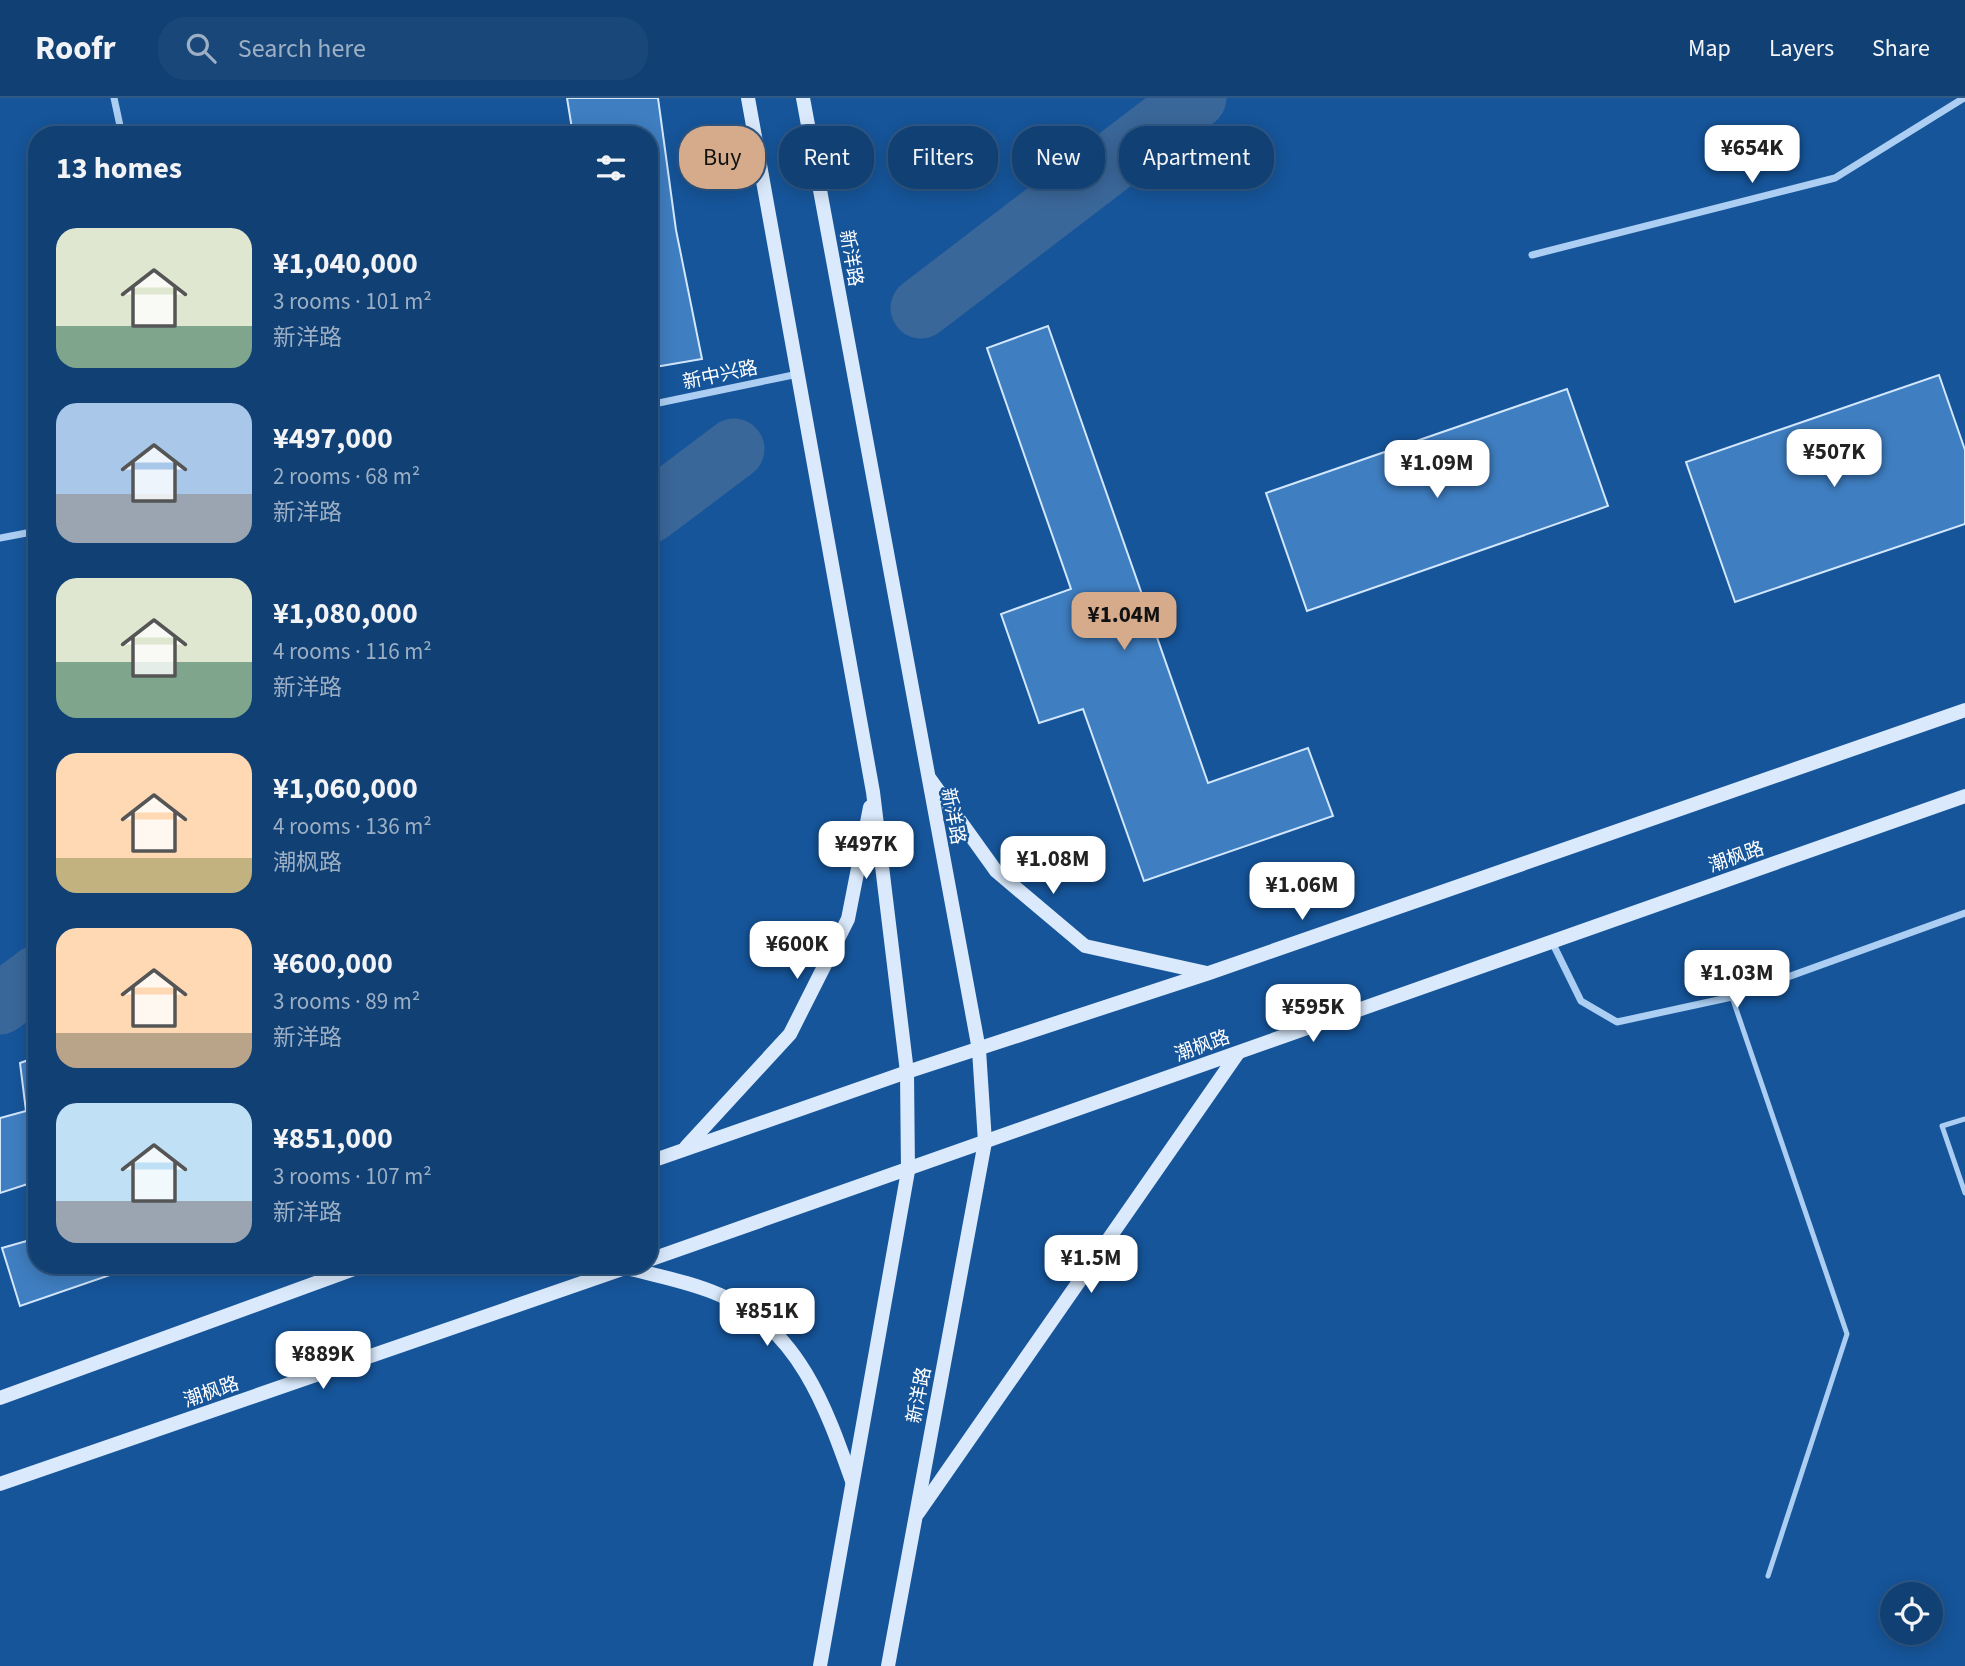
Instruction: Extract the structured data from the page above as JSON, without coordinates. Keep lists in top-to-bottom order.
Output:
{
  "streets": {
    "main road": ["新洋路", "潮枫路"],
    "street": ["新中兴路"]
  },
  "crossings": [
    ["新洋路", "潮枫路"]
  ],
  "page": {
    "header": "Roofr",
    "search": "Search here",
    "nav": ["Map", "Layers", "Share"],
    "price": [
      "¥654K",
      "¥507K",
      "¥1.09M",
      "¥1.04M",
      "¥497K",
      "¥1.08M",
      "¥1.06M",
      "¥600K",
      "¥1.03M",
      "¥595K",
      "¥1.5M",
      "¥851K",
      "¥889K"
    ],
    "chip": [
      "Buy",
      "Rent",
      "Filters",
      "New",
      "Apartment"
    ],
    "heading": "13 homes",
    "list": [
      {
        "name": "¥1,040,000",
        "note": "3 rooms · 101 m² · 新洋路"
      },
      {
        "name": "¥497,000",
        "note": "2 rooms · 68 m² · 新洋路"
      },
      {
        "name": "¥1,080,000",
        "note": "4 rooms · 116 m² · 新洋路"
      },
      {
        "name": "¥1,060,000",
        "note": "4 rooms · 136 m² · 潮枫路"
      },
      {
        "name": "¥600,000",
        "note": "3 rooms · 89 m² · 新洋路"
      },
      {
        "name": "¥851,000",
        "note": "3 rooms · 107 m² · 新洋路"
      }
    ]
  }
}
